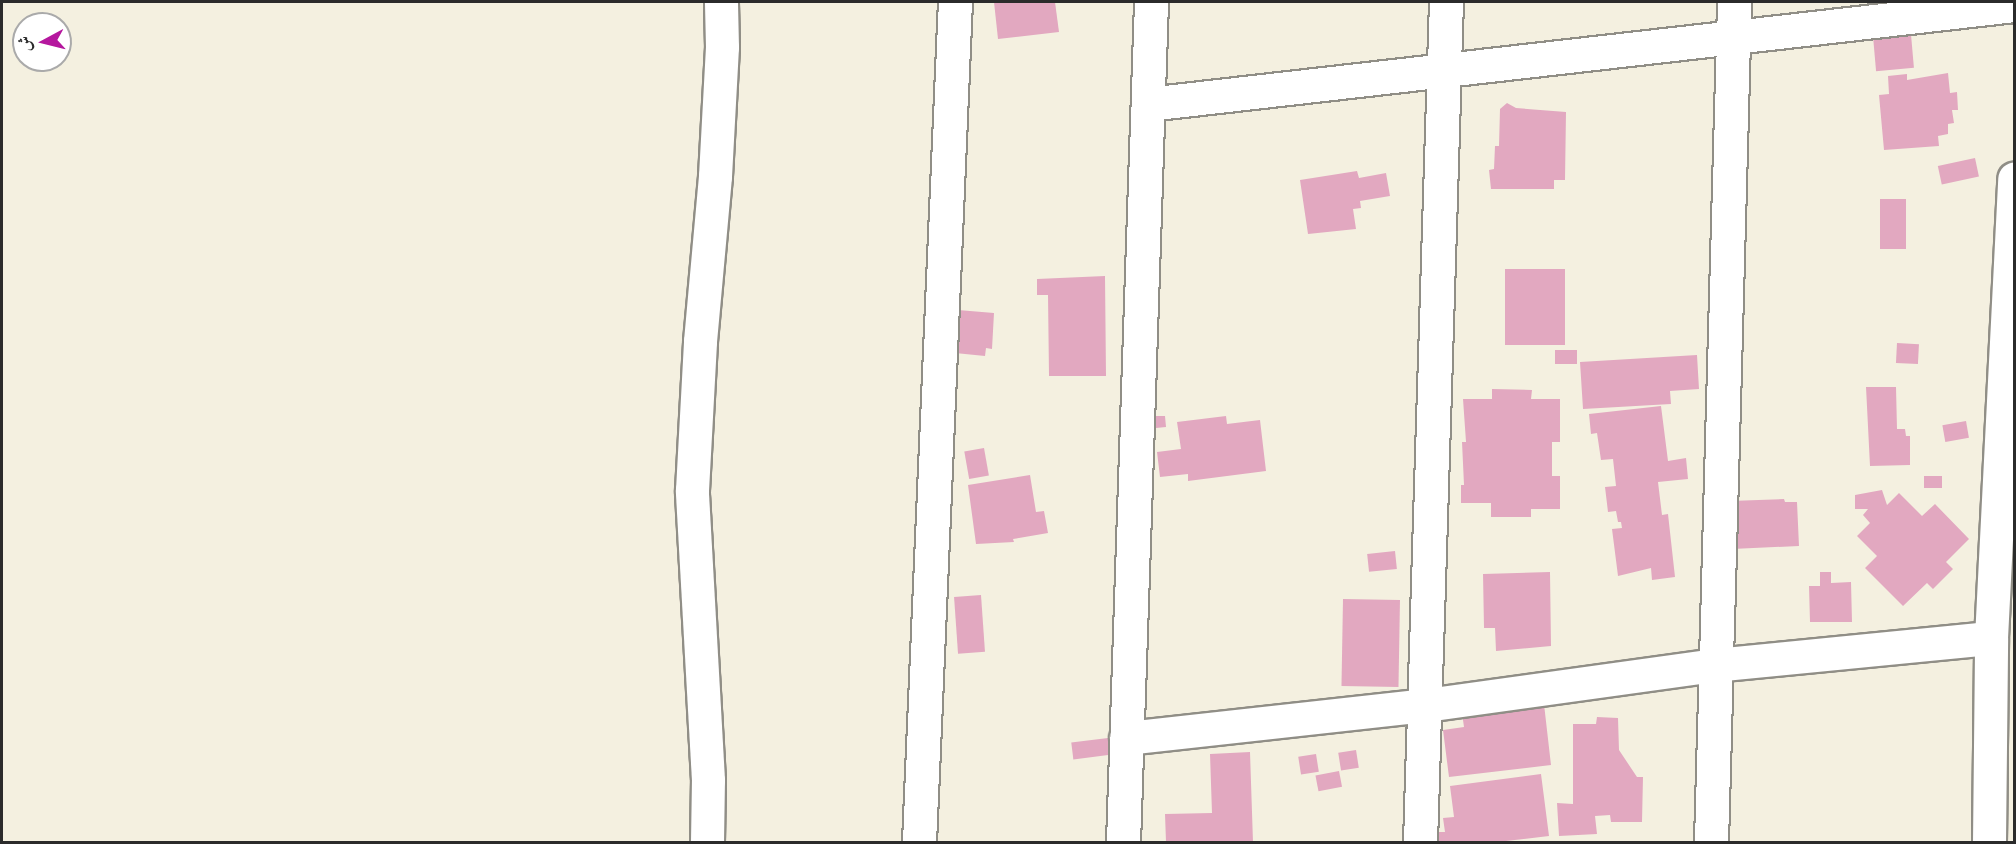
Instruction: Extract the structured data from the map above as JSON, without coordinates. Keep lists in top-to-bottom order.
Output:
{
  "north": "left"
}
